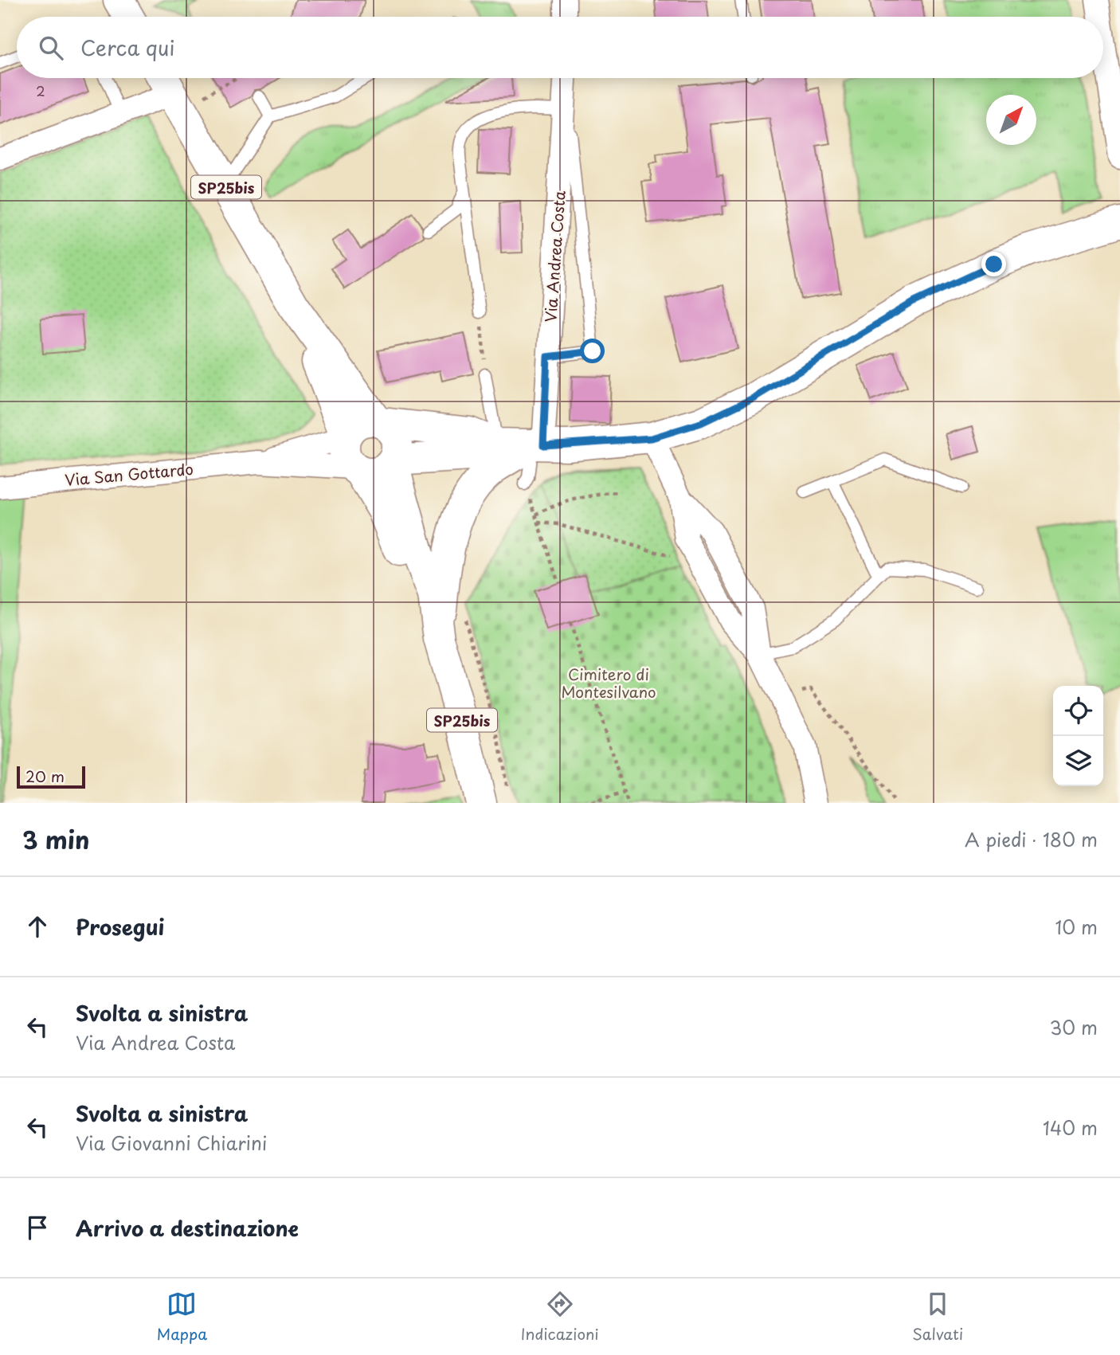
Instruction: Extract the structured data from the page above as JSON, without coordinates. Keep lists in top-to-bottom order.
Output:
{
  "streets": {
    "main road": ["SP25bis"],
    "street": ["Via Andrea Costa", "Via San Gottardo"]
  },
  "crossings": [
    ["SP25bis", "Via San Gottardo"]
  ],
  "parks": ["Cimitero di Montesilvano"],
  "house_numbers": ["2"],
  "scale_bar": "20 m",
  "north": "top right",
  "page": {
    "search": "Cerca qui",
    "scale": "20 m",
    "heading": ["3 min", "A piedi · 180 m"],
    "list": [
      ["Prosegui", "10 m"],
      ["Svolta a sinistra", "Via Andrea Costa", "30 m"],
      ["Svolta a sinistra", "Via Giovanni Chiarini", "140 m"],
      "Arrivo a destinazione"
    ],
    "nav": ["Mappa", "Indicazioni", "Salvati"]
  }
}
